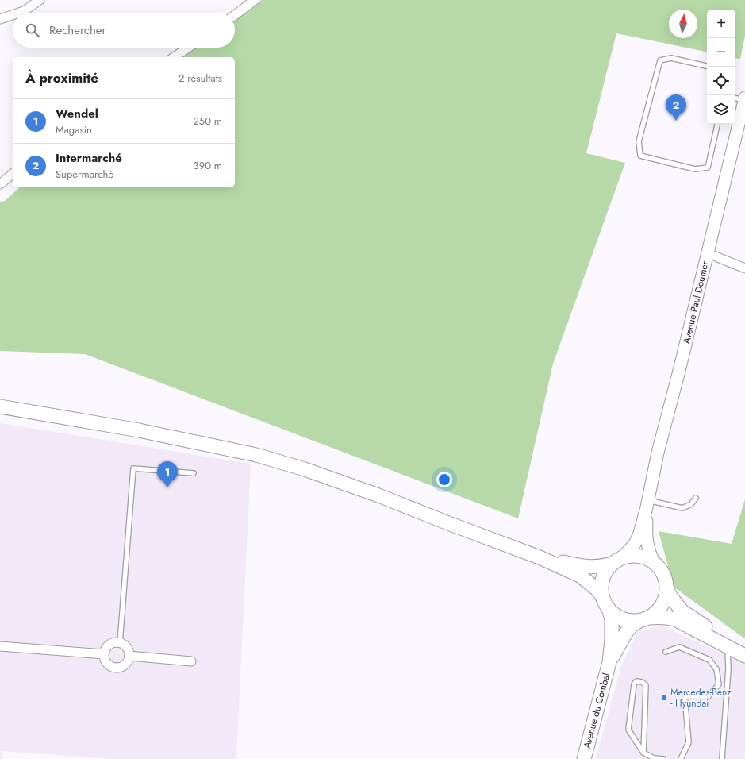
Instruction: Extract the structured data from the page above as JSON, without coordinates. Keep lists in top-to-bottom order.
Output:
{
  "streets": {
    "main road": ["Avenue Paul Doumer", "Avenue du Combal"]
  },
  "places": ["Mercedes-Benz - Hyundai"],
  "north": "top",
  "page": {
    "map_buttons": ["+", "−"],
    "search": "Rechercher",
    "heading": ["À proximité", "2 résultats"],
    "pins": ["2", "1"],
    "list": [
      {
        "mark": "1",
        "name": "Wendel",
        "note": "Magasin",
        "value": "250 m"
      },
      {
        "mark": "2",
        "name": "Intermarché",
        "note": "Supermarché",
        "value": "390 m"
      }
    ]
  }
}
